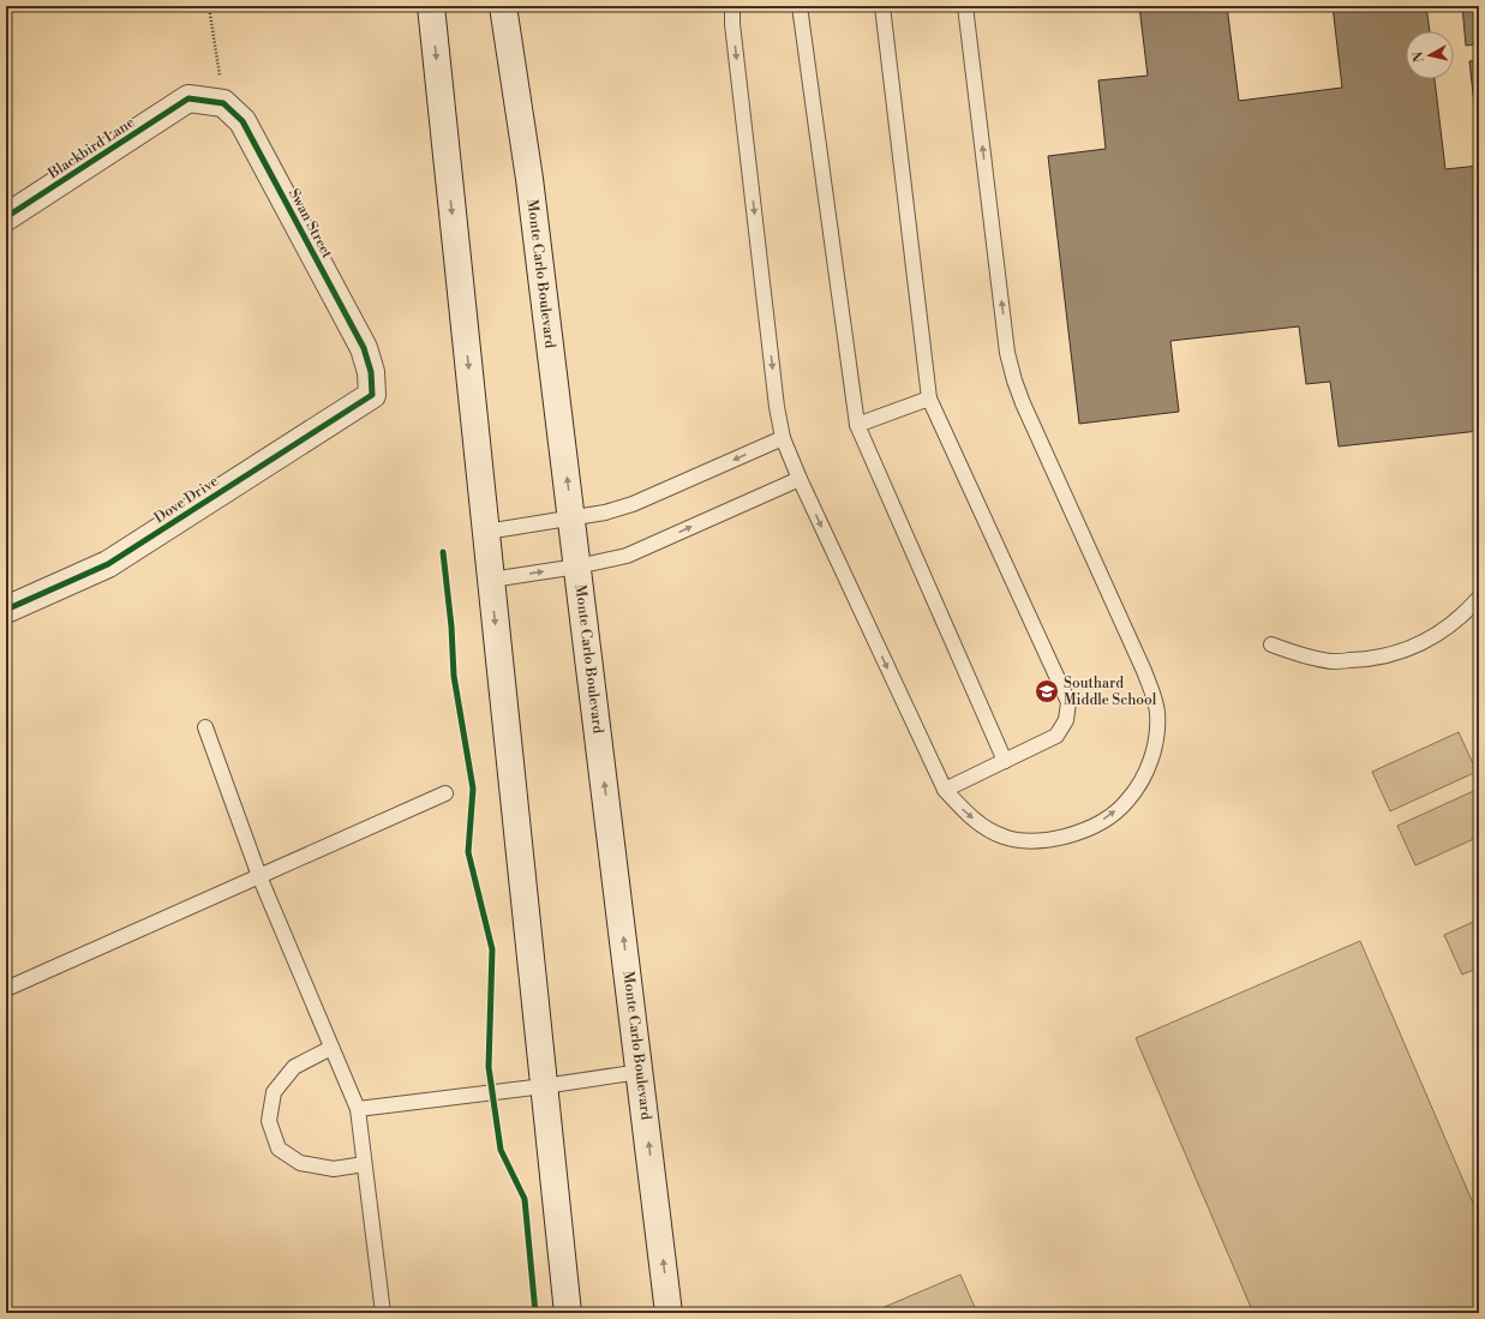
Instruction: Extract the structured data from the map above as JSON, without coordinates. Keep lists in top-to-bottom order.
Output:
{
  "streets": {
    "main road": [
      "Blackbird Lane",
      "Swan Street",
      "Monte Carlo Boulevard",
      "Dove Drive"
    ]
  },
  "crossings": [
    ["Blackbird Lane", "Swan Street"],
    ["Swan Street", "Dove Drive"]
  ],
  "places": {
    "school or university": ["Southard Middle School"]
  },
  "north": "left"
}
